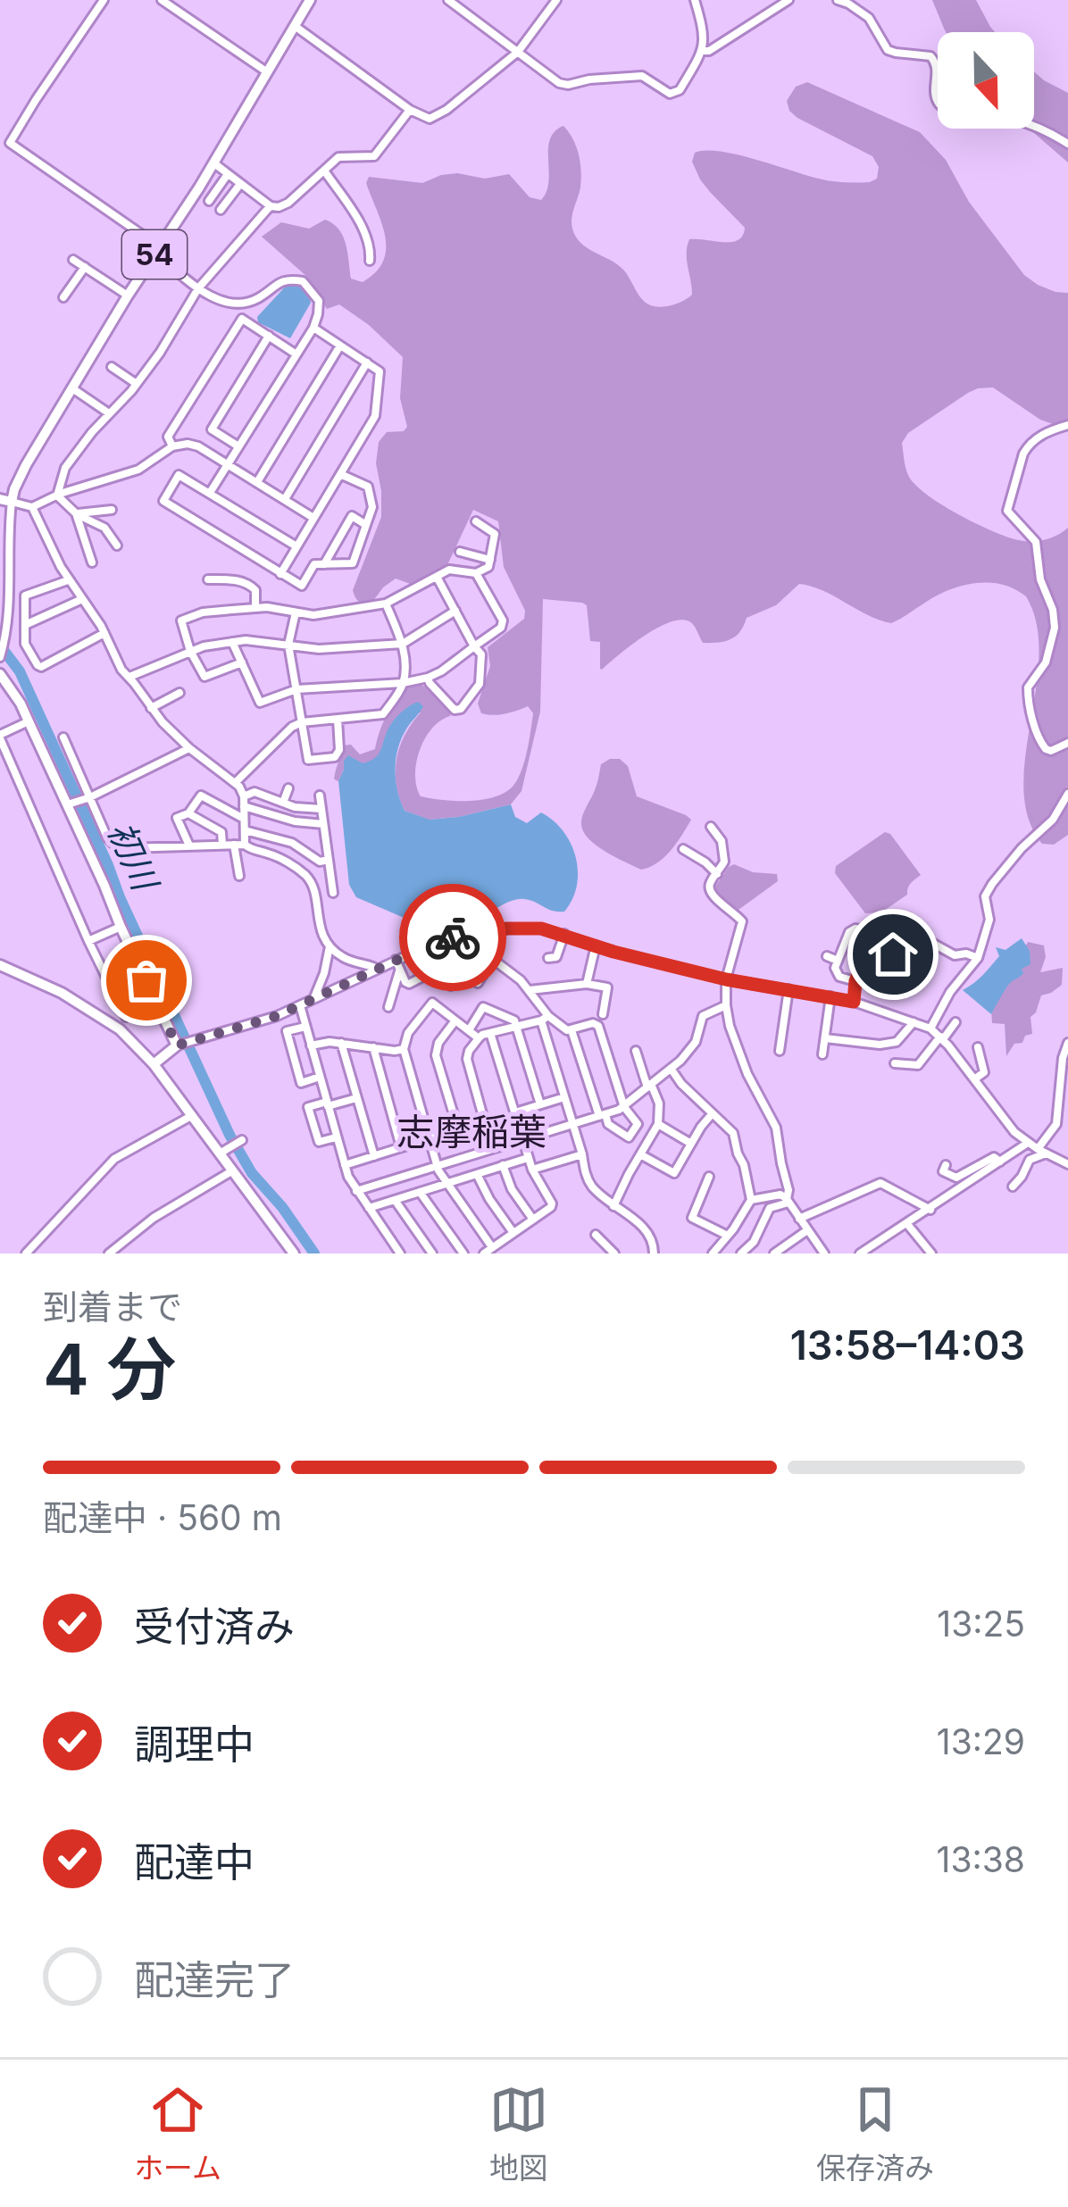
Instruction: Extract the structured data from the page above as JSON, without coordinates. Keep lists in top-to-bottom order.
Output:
{
  "streets": {
    "main road": ["54"]
  },
  "districts": ["志摩稲葉"],
  "water": ["初川"],
  "north": "bottom",
  "page": {
    "heading": ["4 分", "到着まで", "13:58–14:03"],
    "bar": "配達中 · 560 m",
    "list": [
      ["受付済み", "13:25"],
      ["調理中", "13:29"],
      ["配達中", "13:38"],
      "配達完了"
    ],
    "tabs": ["ホーム", "地図", "保存済み"]
  }
}
